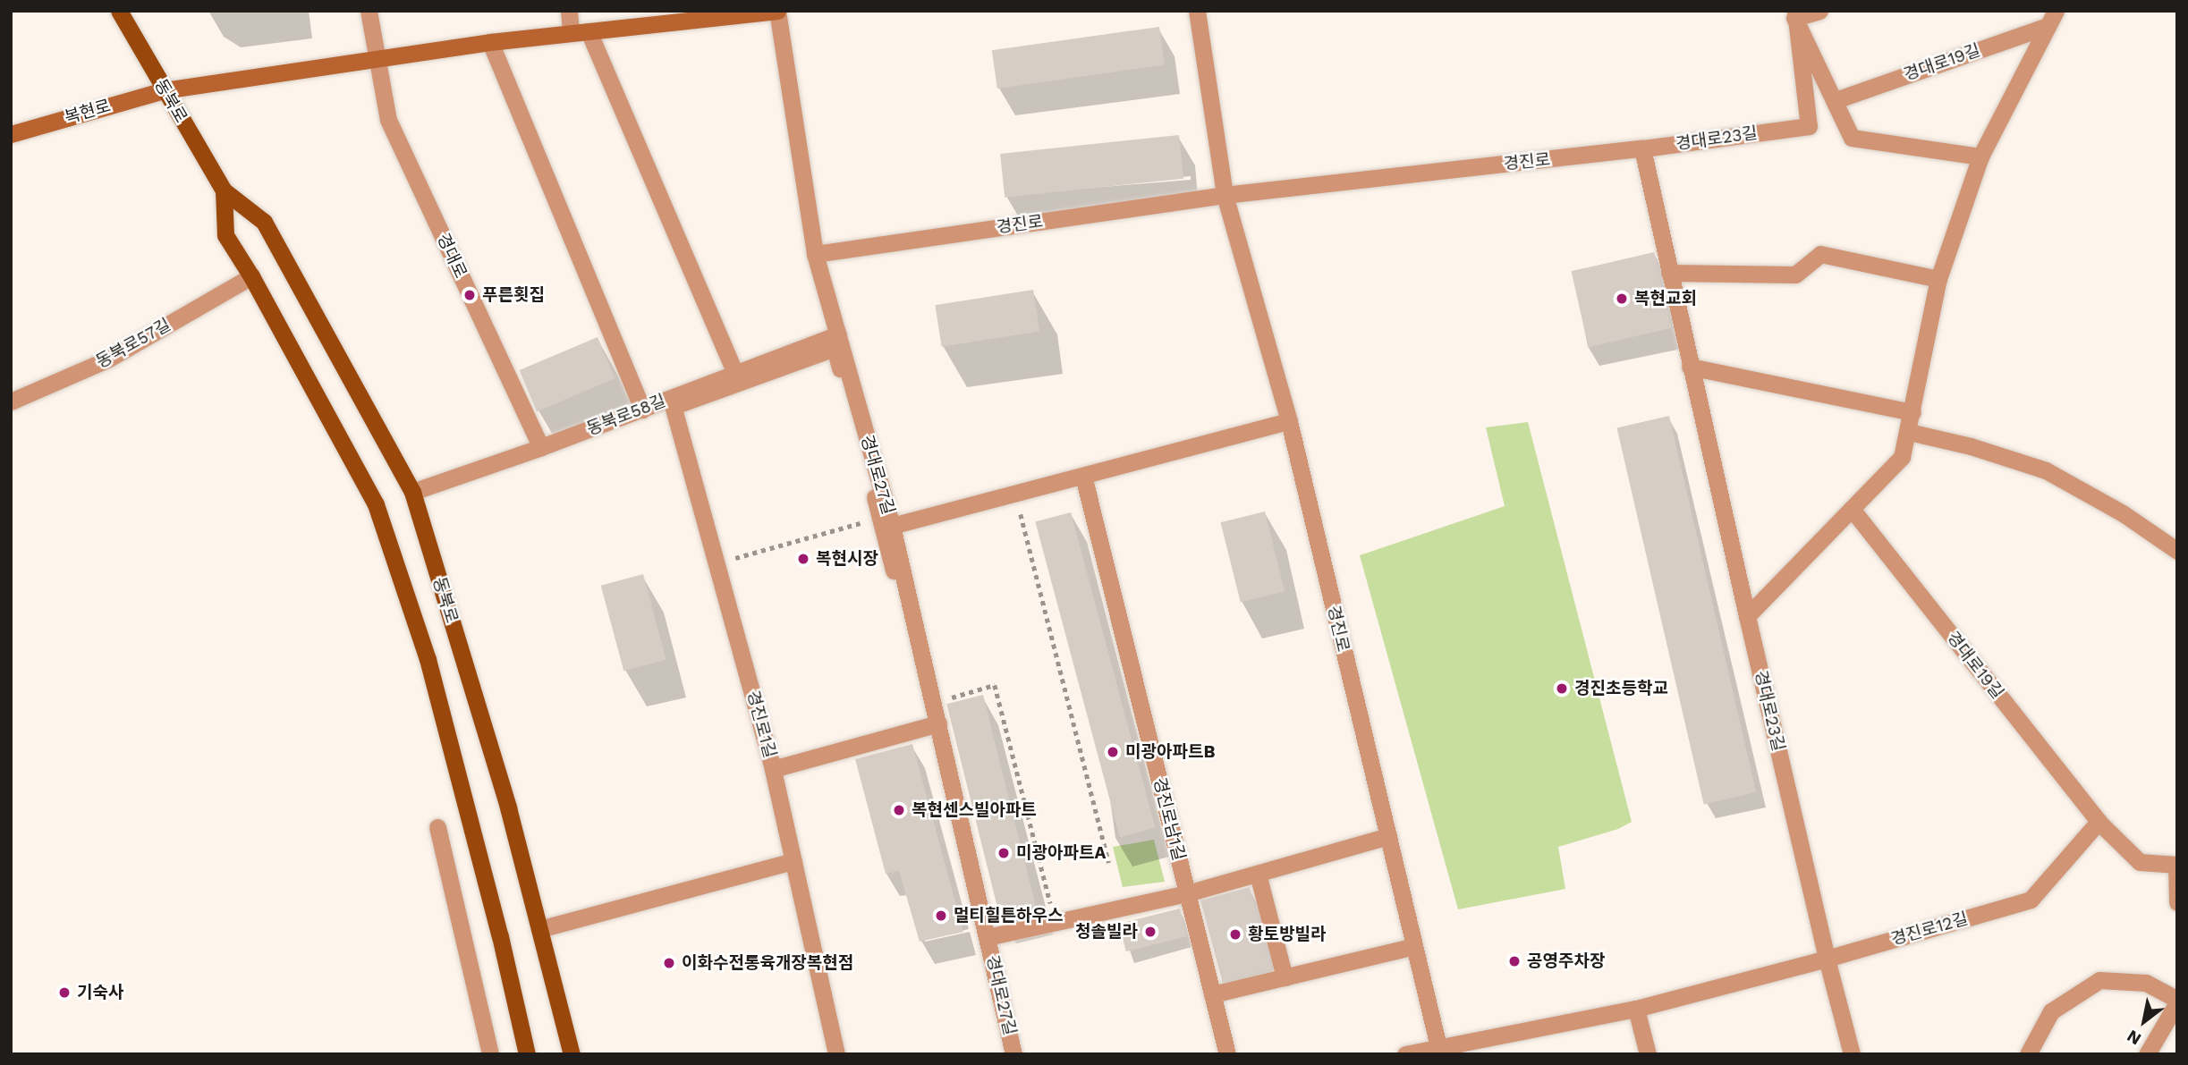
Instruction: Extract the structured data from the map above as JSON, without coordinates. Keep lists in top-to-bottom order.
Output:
{
  "streets": {
    "main road": ["동북로", "복현로"],
    "street": [
      "경대로19길",
      "경대로23길",
      "경진로",
      "경대로",
      "동북로57길",
      "동북로58길",
      "경대로27길",
      "경진로1길",
      "경진로남1길",
      "경진로12길"
    ]
  },
  "crossings": [
    ["경대로19길", "경대로23길"],
    ["경대로19길", "경진로12길"],
    ["동북로", "복현로"],
    ["동북로", "동북로57길"],
    ["동북로", "동북로58길"],
    ["경대로23길", "경진로"],
    ["경대로23길", "경진로12길"],
    ["경진로", "경대로27길"],
    ["경진로", "경진로12길"],
    ["경대로", "동북로58길"],
    ["동북로58길", "경대로27길"],
    ["동북로58길", "경진로1길"],
    ["경대로27길", "경진로남1길"]
  ],
  "places": [
    "푸른횟집",
    "복현교회",
    "복현시장",
    "경진초등학교",
    "미광아파트B",
    "복현센스빌아파트",
    "미광아파트A",
    "멀티힐튼하우스",
    "청솔빌라",
    "황토방빌라",
    "공영주차장",
    "이화수전통육개장복현점",
    "기숙사"
  ],
  "north": "bottom left"
}
